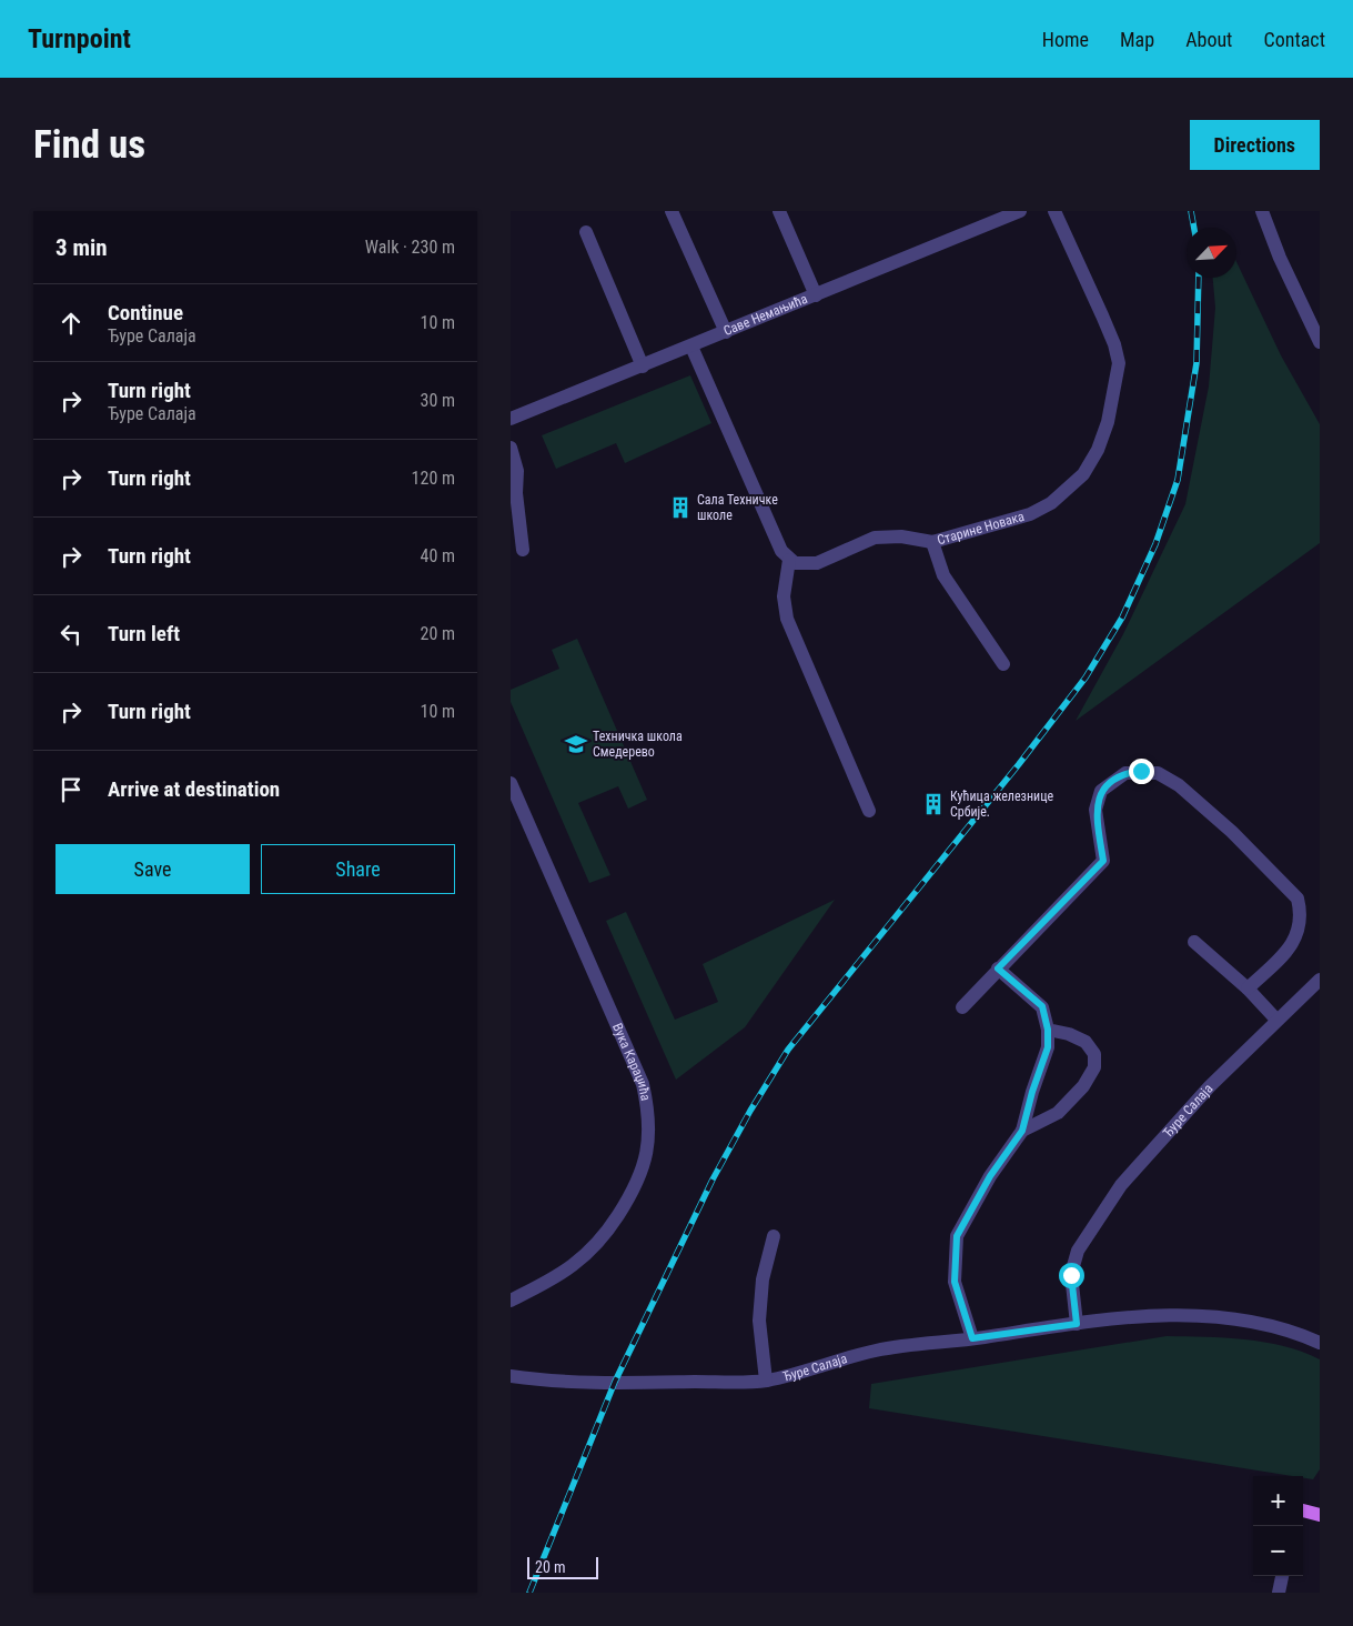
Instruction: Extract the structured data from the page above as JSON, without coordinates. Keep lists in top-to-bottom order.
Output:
{
  "streets": {
    "street": [
      "Саве Немањића",
      "Старине Новака",
      "Вука Караџића",
      "Ђуре Салаја"
    ]
  },
  "places": {
    "building": ["Сала Техничке школе", "Кућица железнице Србије."],
    "school or university": ["Техничка школа Смедерево"]
  },
  "scale_bar": "20 m",
  "north": "top right",
  "page": {
    "header": "Turnpoint",
    "nav": [
      "Home",
      "Map",
      "About",
      "Contact"
    ],
    "buttons": [
      "Directions",
      ["Save", "Share"]
    ],
    "title": "Find us",
    "heading": ["3 min", "Walk · 230 m"],
    "list": [
      ["Continue", "Ђуре Салаја", "10 m"],
      ["Turn right", "Ђуре Салаја", "30 m"],
      ["Turn right", "120 m"],
      ["Turn right", "40 m"],
      ["Turn left", "20 m"],
      ["Turn right", "10 m"],
      "Arrive at destination"
    ],
    "map_buttons": ["+", "−"],
    "scale": "20 m"
  }
}
